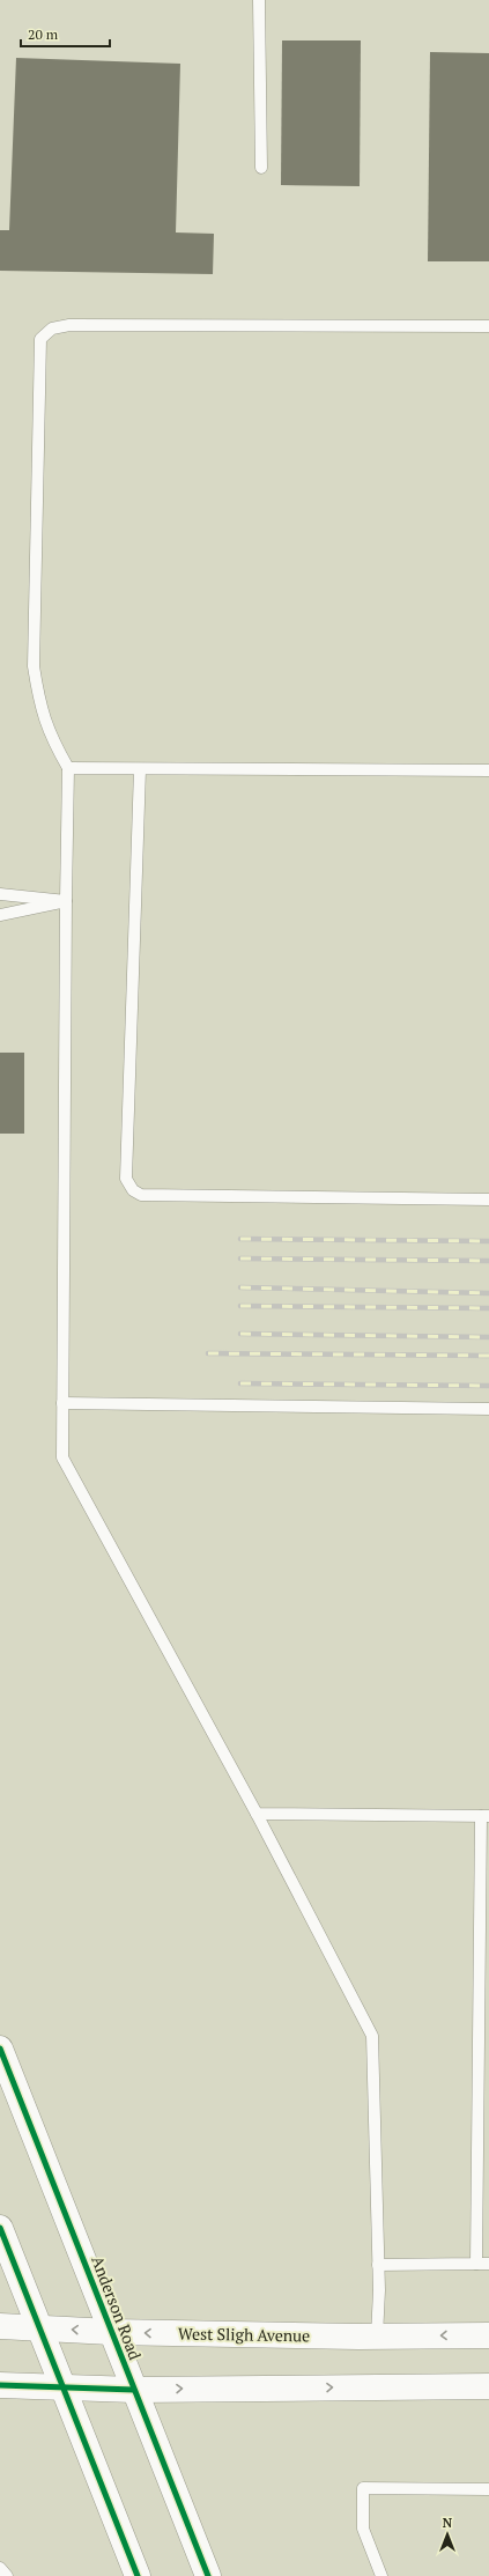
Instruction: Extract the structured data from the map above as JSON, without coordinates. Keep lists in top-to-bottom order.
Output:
{
  "streets": {
    "main road": ["Anderson Road", "West Sligh Avenue"]
  },
  "crossings": [
    ["Anderson Road", "West Sligh Avenue"]
  ],
  "scale_bar": "20 m",
  "north": "top"
}
